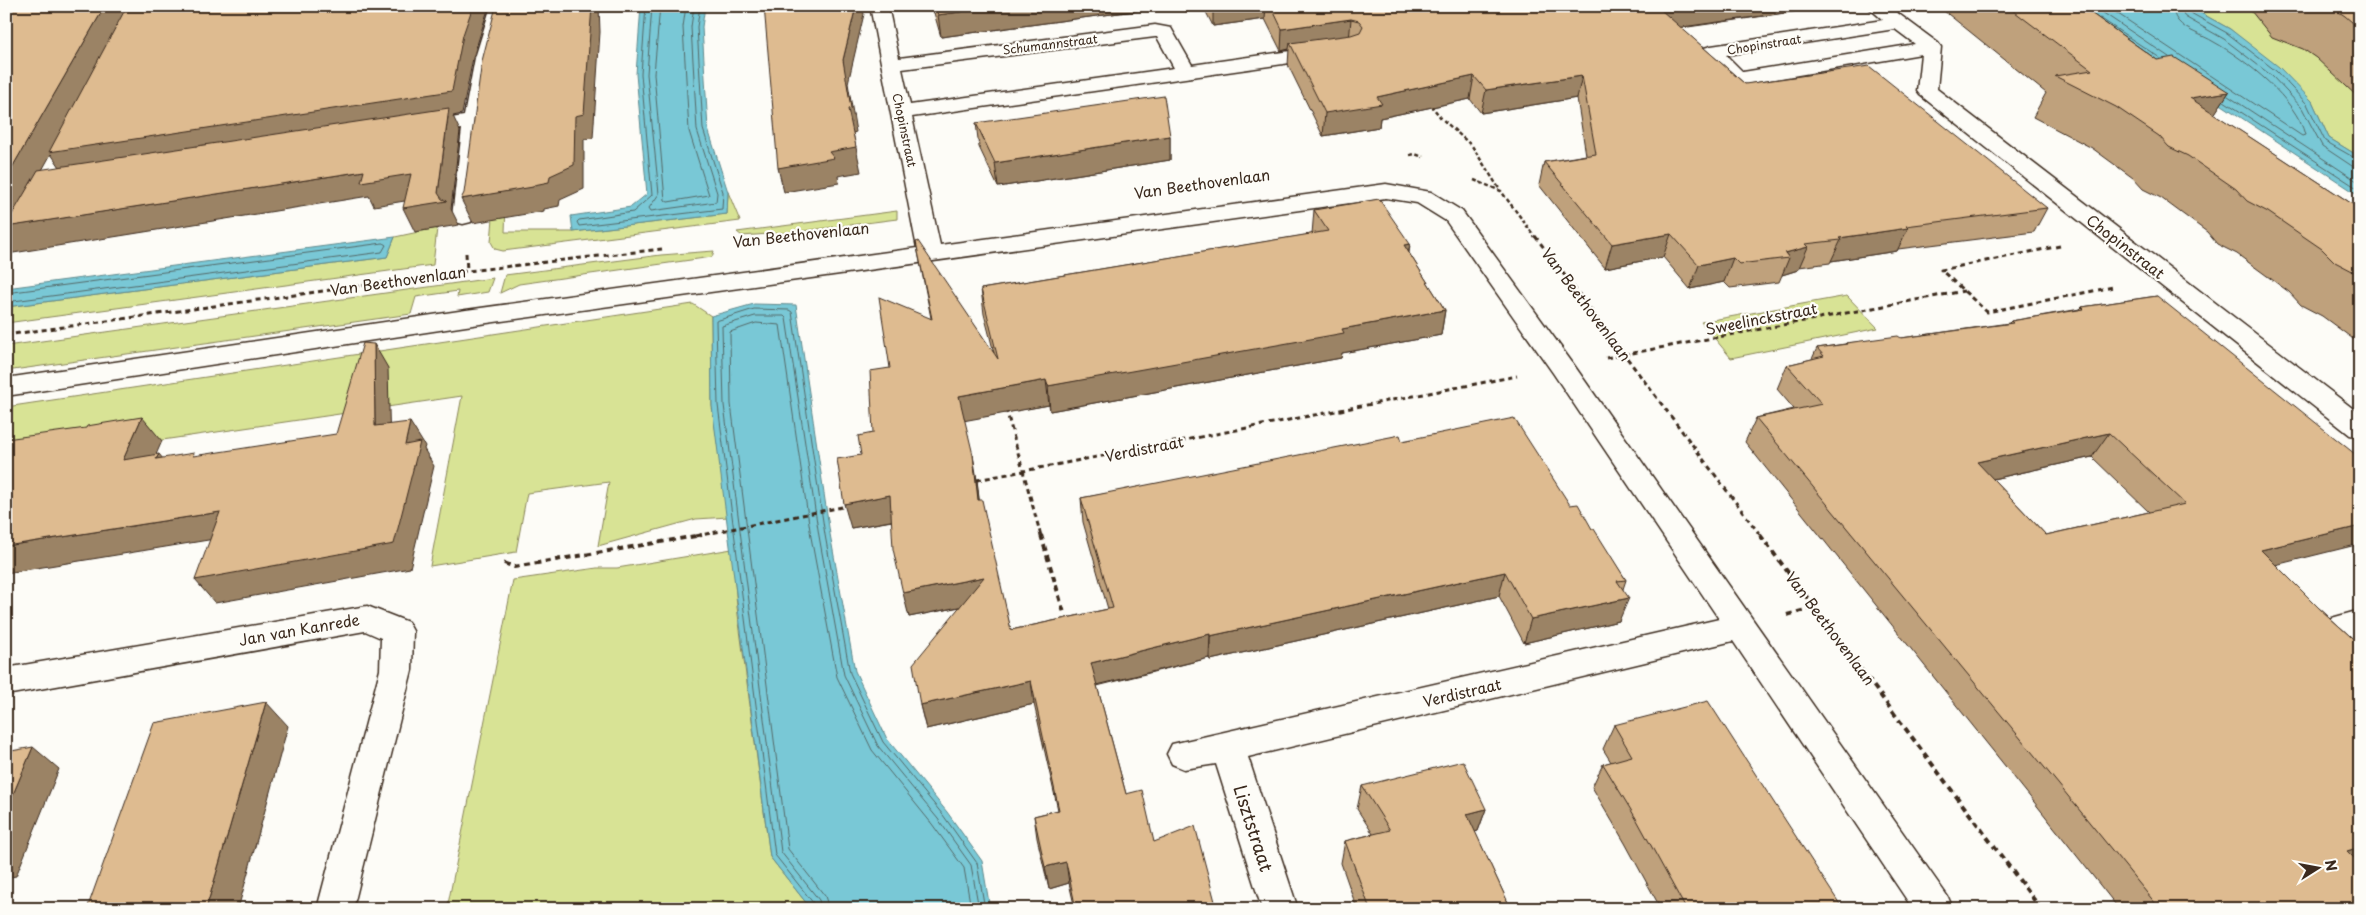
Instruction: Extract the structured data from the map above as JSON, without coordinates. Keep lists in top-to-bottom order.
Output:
{
  "streets": {
    "street": [
      "Schumannstraat",
      "Chopinstraat",
      "Verdistraat",
      "Jan van Kanrede",
      "Lisztstraat"
    ],
    "path": ["Van Beethovenlaan", "Sweelinckstraat"]
  },
  "crossings": [
    ["Schumannstraat", "Chopinstraat"],
    ["Van Beethovenlaan", "Sweelinckstraat"],
    ["Sweelinckstraat", "Verdistraat"],
    ["Verdistraat", "Lisztstraat"]
  ],
  "north": "right"
}
